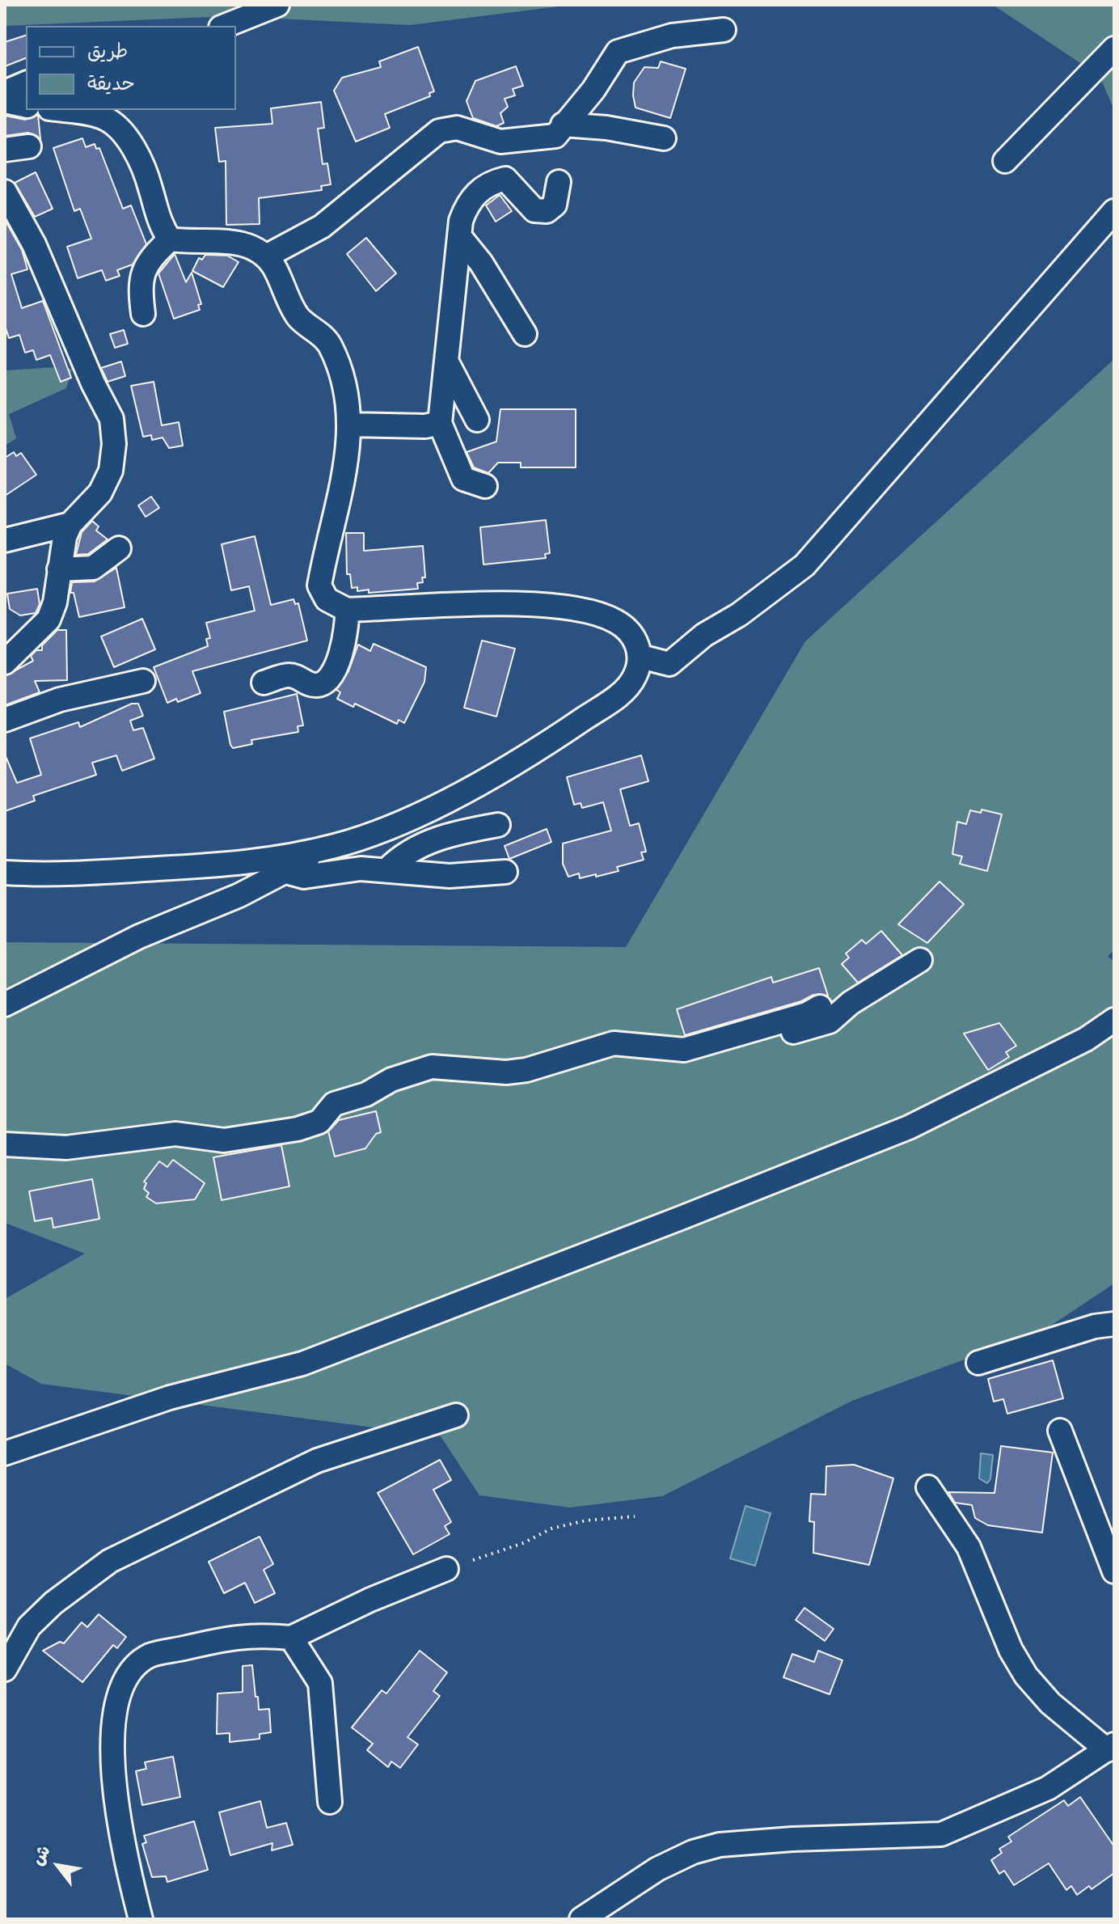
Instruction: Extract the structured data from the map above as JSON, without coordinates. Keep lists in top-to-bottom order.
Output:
{
  "legend": ["طريق", "حديقة"],
  "north": "top left"
}
